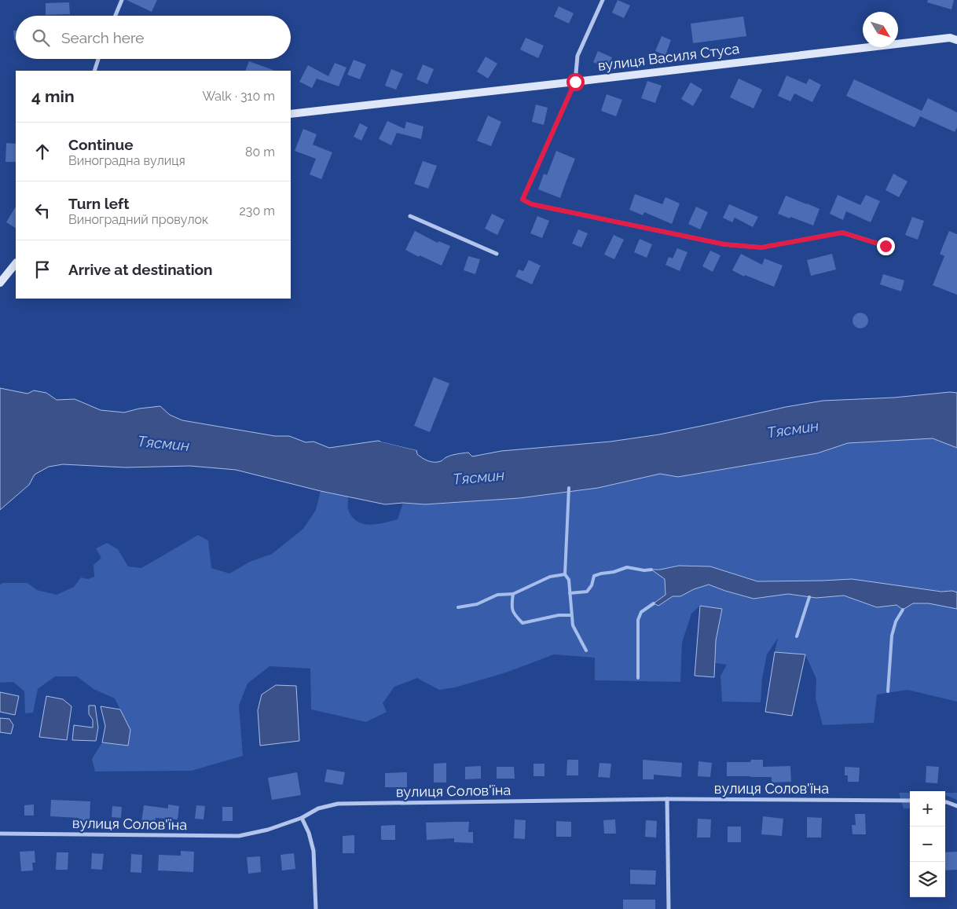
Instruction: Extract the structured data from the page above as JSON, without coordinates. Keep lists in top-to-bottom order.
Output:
{
  "streets": {
    "street": ["вулиця Василя Стуса", "вулиця Солов'їна"]
  },
  "water": ["Тясмин"],
  "north": "bottom right",
  "page": {
    "search": "Search here",
    "heading": ["4 min", "Walk · 310 m"],
    "list": [
      ["Continue", "Виноградна вулиця", "80 m"],
      ["Turn left", "Виноградний провулок", "230 m"],
      "Arrive at destination"
    ],
    "map_buttons": ["+", "−"]
  }
}
